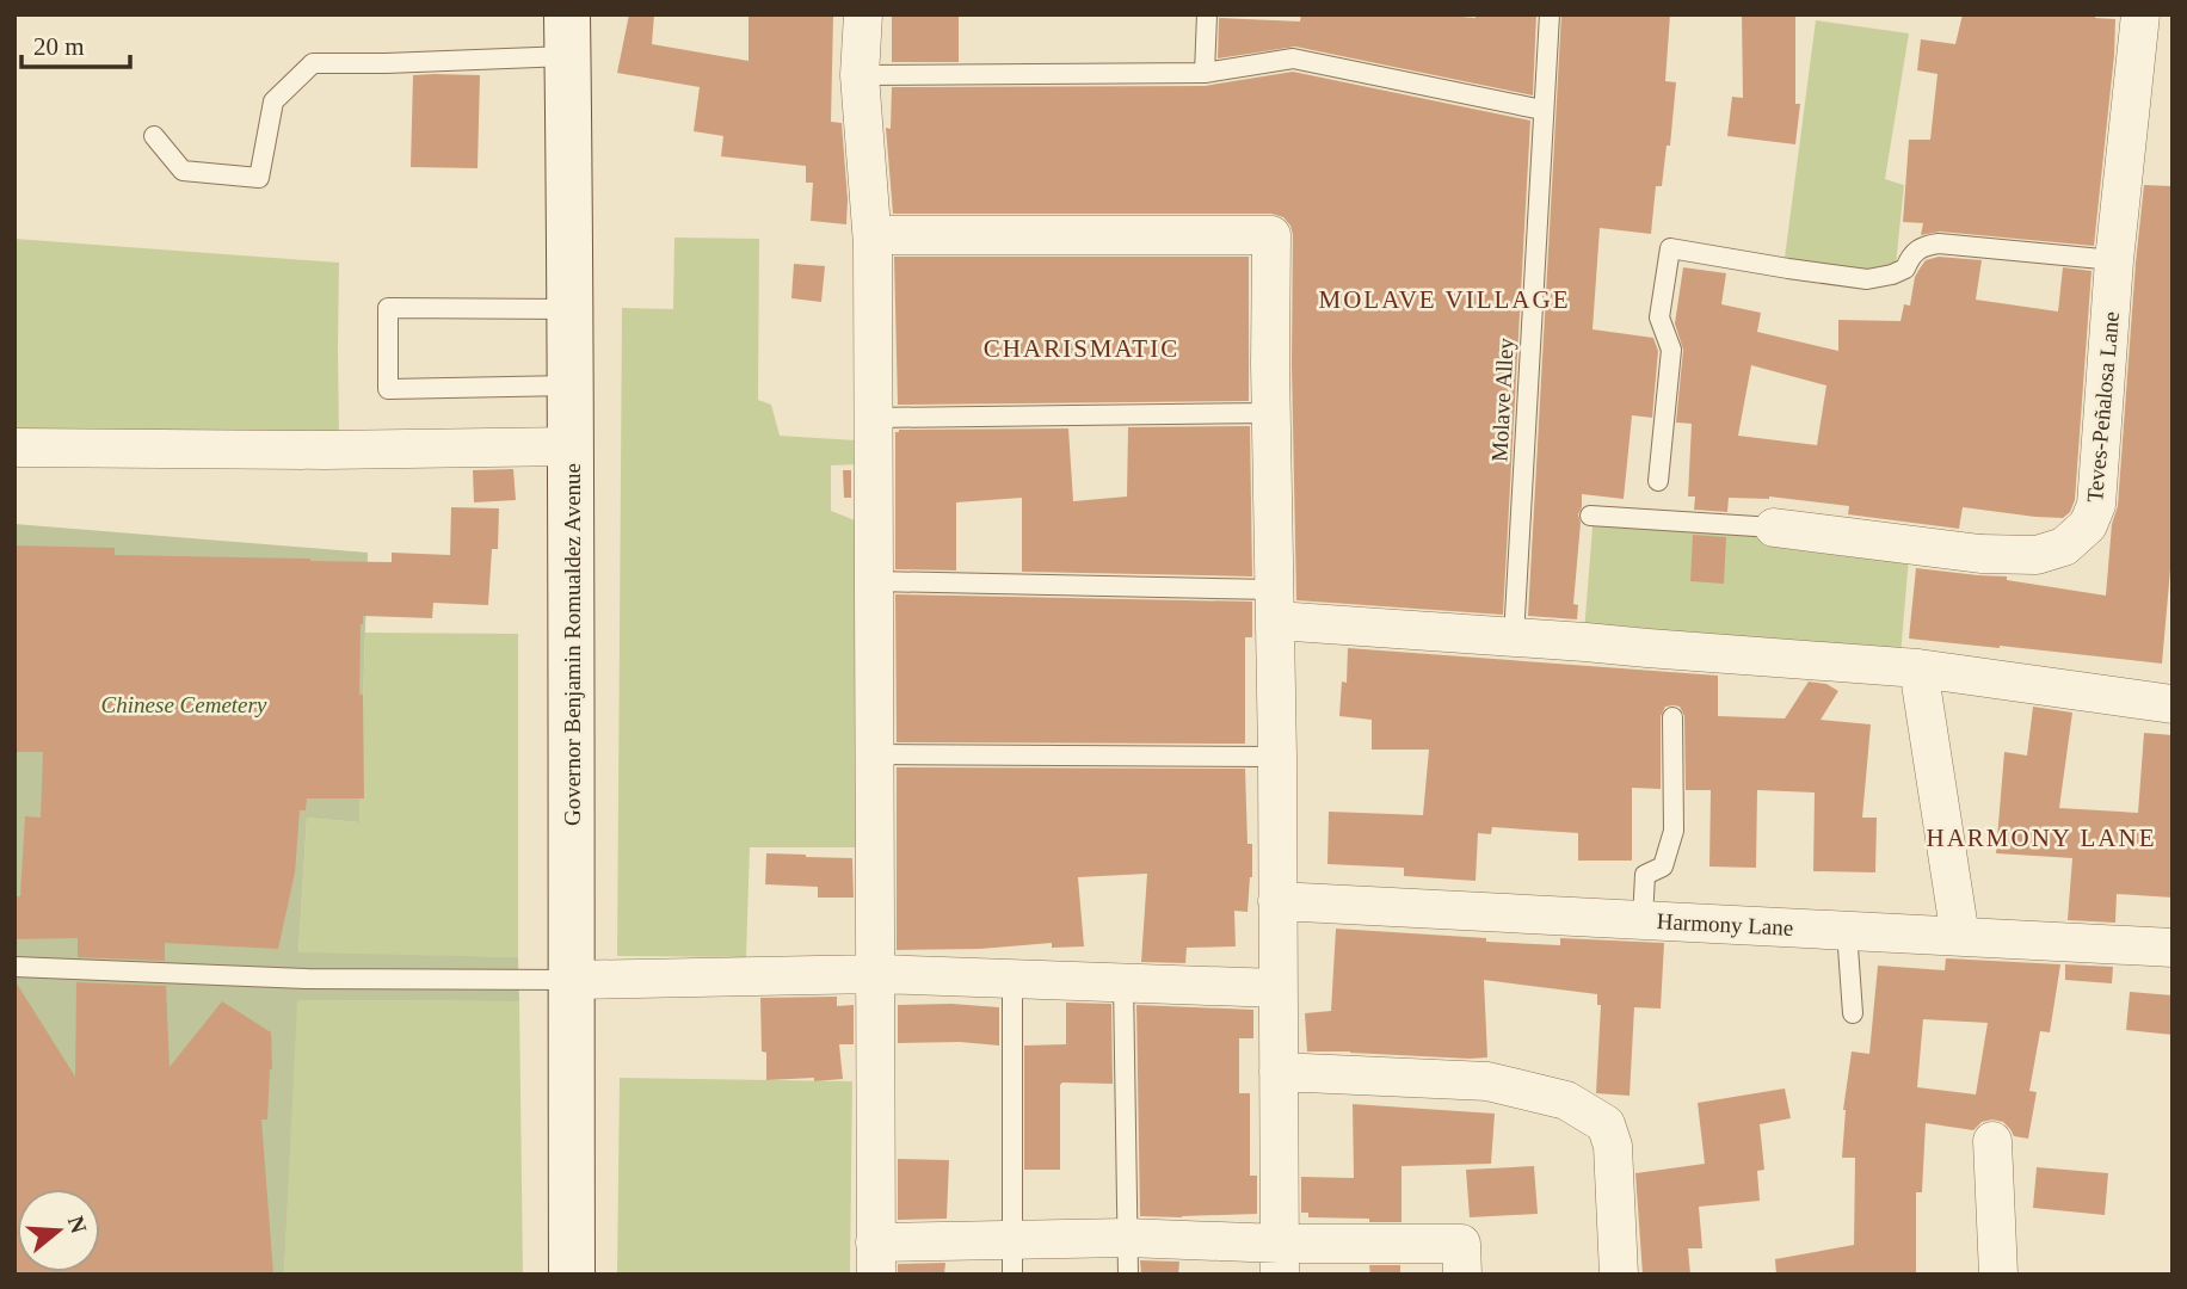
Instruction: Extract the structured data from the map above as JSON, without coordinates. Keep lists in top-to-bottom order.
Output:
{
  "streets": {
    "main road": ["Governor Benjamin Romualdez Avenue"],
    "street": ["Teves-Peñalosa Lane", "Harmony Lane"],
    "lane": ["Molave Alley"]
  },
  "districts": ["MOLAVE VILLAGE", "CHARISMATIC", "HARMONY LANE"],
  "parks": ["Chinese Cemetery"],
  "scale_bar": "20 m",
  "north": "right"
}
